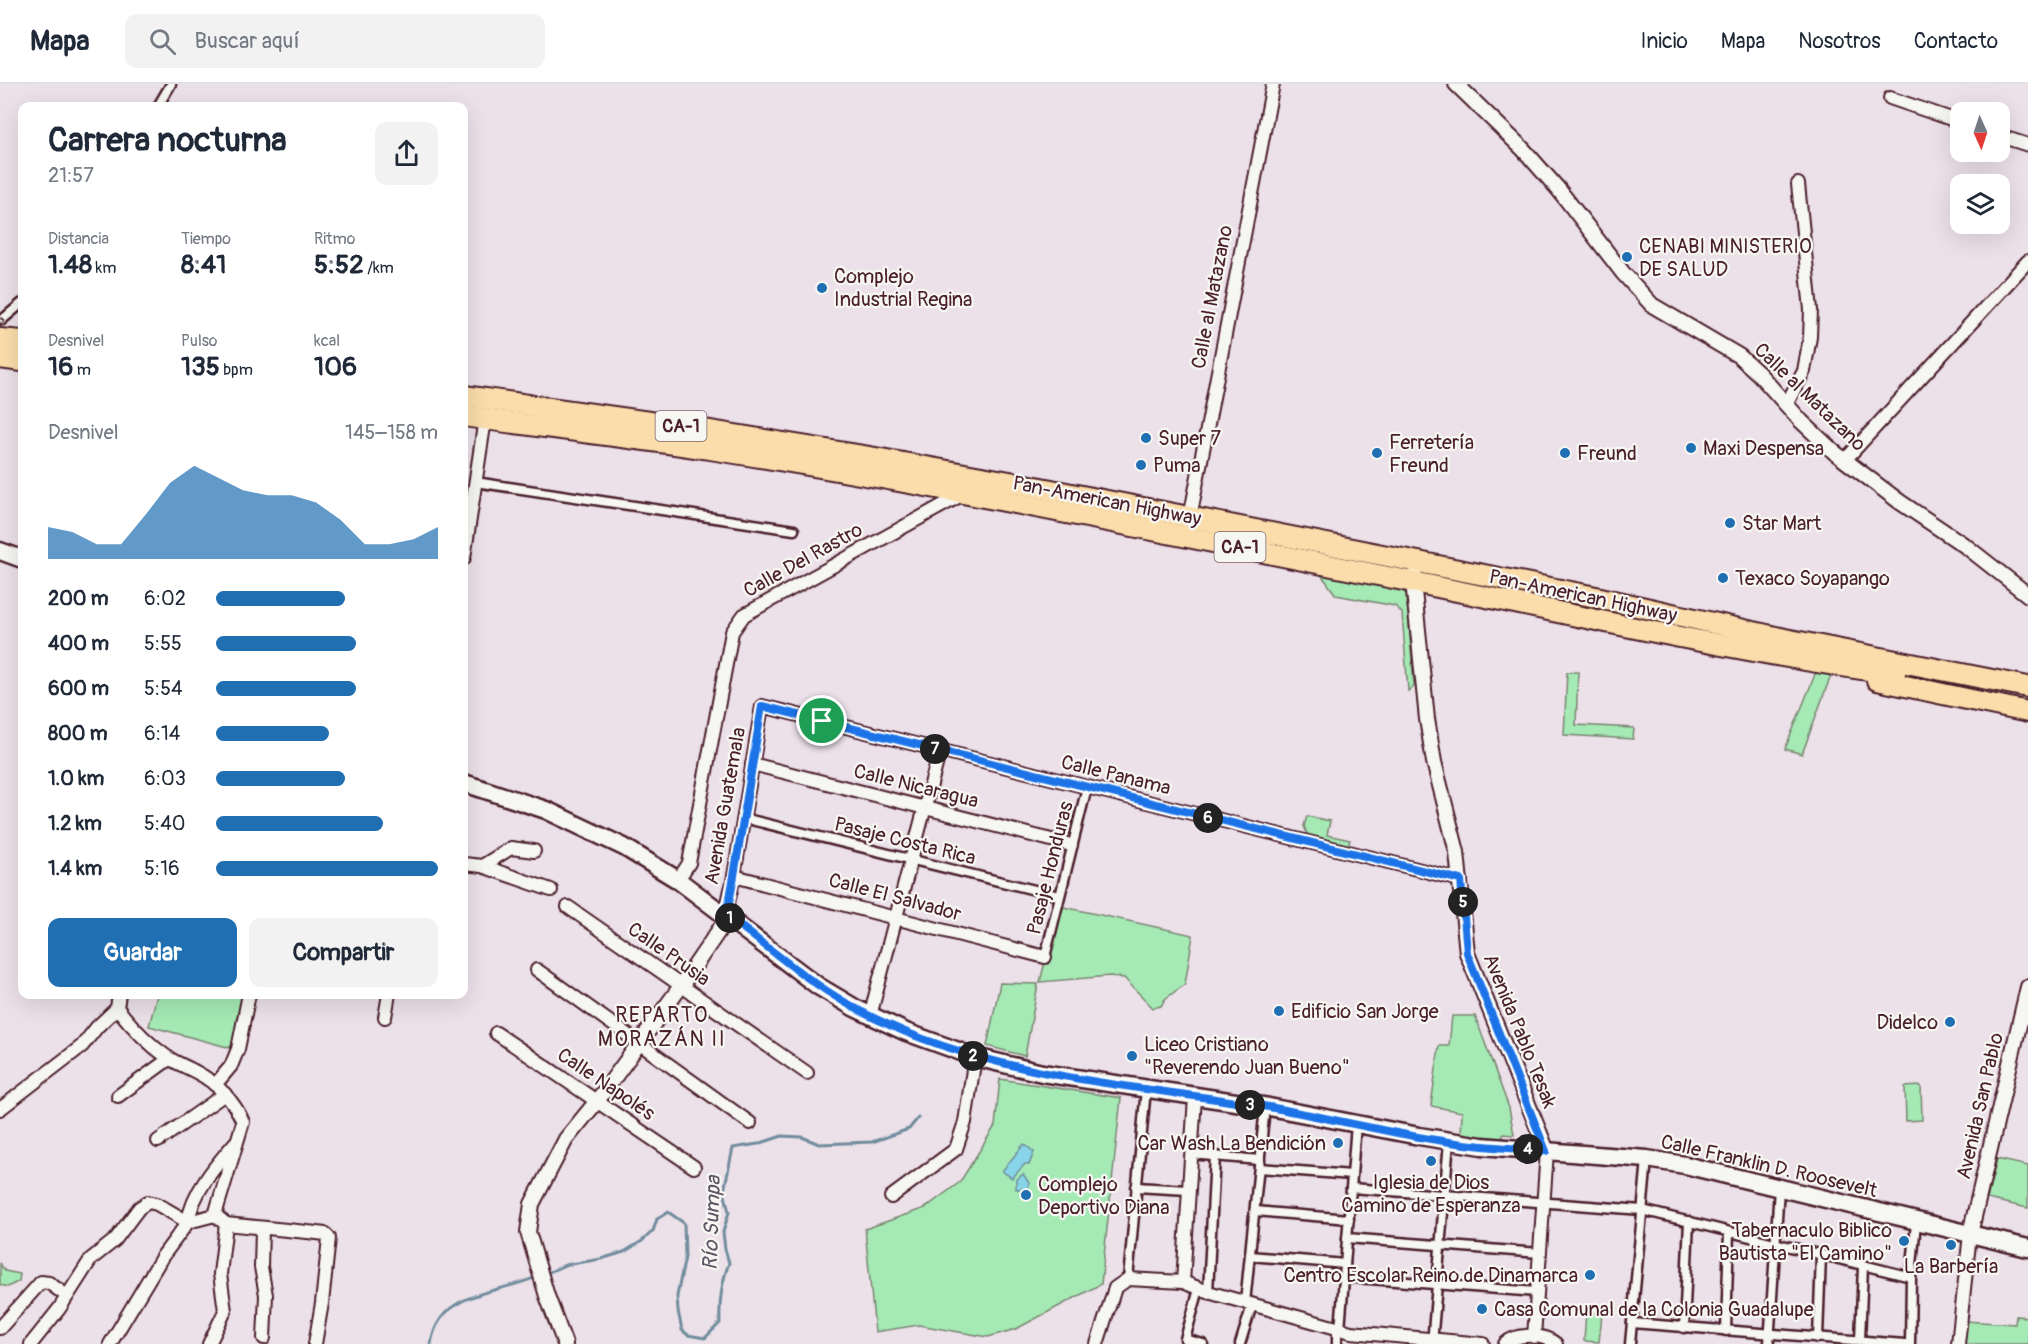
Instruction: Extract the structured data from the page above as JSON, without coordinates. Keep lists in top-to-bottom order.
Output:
{
  "streets": {
    "highway": ["CA-1", "Pan-American Highway"],
    "main road": ["Calle Franklin D. Roosevelt"],
    "street": [
      "Calle al Matazano",
      "Calle Del Rastro",
      "Calle Panama",
      "Calle Nicaragua",
      "Avenida Guatemala",
      "Pasaje Costa Rica",
      "Pasaje Honduras",
      "Calle El Salvador",
      "Calle Prusia",
      "Avenida Pablo Tesak",
      "Calle Napolés",
      "Avenida San Pablo"
    ]
  },
  "crossings": [
    ["Calle al Matazano", "Pan-American Highway"],
    ["Pan-American Highway", "Calle Del Rastro"],
    ["Pan-American Highway", "Avenida Pablo Tesak"],
    ["Calle Del Rastro", "Calle Franklin D. Roosevelt"],
    ["Calle Panama", "Avenida Guatemala"],
    ["Calle Panama", "Pasaje Honduras"],
    ["Calle Panama", "Avenida Pablo Tesak"],
    ["Calle Nicaragua", "Avenida Guatemala"],
    ["Calle Nicaragua", "Pasaje Honduras"],
    ["Avenida Guatemala", "Pasaje Costa Rica"],
    ["Avenida Guatemala", "Calle El Salvador"],
    ["Avenida Guatemala", "Calle Franklin D. Roosevelt"],
    ["Pasaje Costa Rica", "Pasaje Honduras"],
    ["Pasaje Honduras", "Calle El Salvador"],
    ["Avenida Pablo Tesak", "Calle Franklin D. Roosevelt"],
    ["Avenida San Pablo", "Calle Franklin D. Roosevelt"]
  ],
  "districts": ["REPARTO MORAZÁN II"],
  "water": ["Río Sumpa"],
  "places": [
    "CENABI MINISTERIO DE SALUD",
    "Complejo Industrial Regina",
    "Super 7",
    "Maxi Despensa",
    "Ferretería Freund",
    "Freund",
    "Puma",
    "Star Mart",
    "Texaco Soyapango",
    "Edificio San Jorge",
    "Didelco",
    "Liceo Cristiano \"Reverendo Juan Bueno\"",
    "Car Wash La Bendición",
    "Iglesia de Dios Camino de Esperanza",
    "Complejo Deportivo Diana",
    "Tabernaculo Biblico Bautista \"El Camino\"",
    "La Barbería",
    "Centro Escolar Reino de Dinamarca",
    "Casa Comunal de la Colonia Guadalupe"
  ],
  "north": "bottom",
  "page": {
    "header": "Mapa",
    "search": "Buscar aquí",
    "nav": [
      "Inicio",
      "Mapa",
      "Nosotros",
      "Contacto"
    ],
    "heading": ["Carrera nocturna", "21:57"],
    "stats": [
      ["Distancia", "1.48 km"],
      ["Tiempo", "8:41"],
      ["Ritmo", "5:52 /km"],
      ["Desnivel", "16 m"],
      ["Pulso", "135 bpm"],
      ["kcal", "106"]
    ],
    "chart": ["Desnivel", "145–158 m"],
    "list": [
      {
        "name": "200 m",
        "note": "6:02"
      },
      {
        "name": "400 m",
        "note": "5:55"
      },
      {
        "name": "600 m",
        "note": "5:54"
      },
      {
        "name": "800 m",
        "note": "6:14"
      },
      {
        "name": "1.0 km",
        "note": "6:03"
      },
      {
        "name": "1.2 km",
        "note": "5:40"
      },
      {
        "name": "1.4 km",
        "note": "5:16"
      }
    ],
    "pins": [
      "7",
      "6",
      "5",
      "1",
      "2",
      "3",
      "4"
    ],
    "buttons": ["Guardar", "Compartir"]
  }
}
